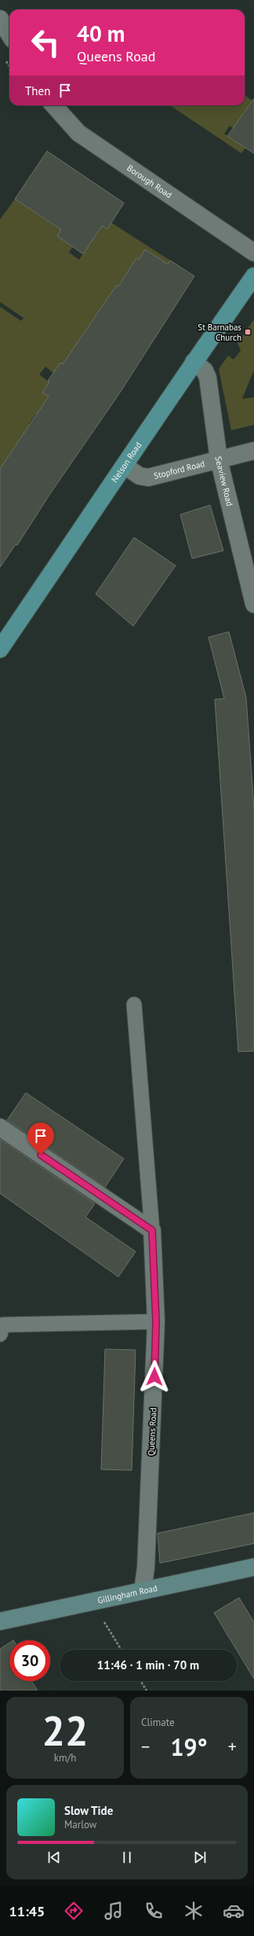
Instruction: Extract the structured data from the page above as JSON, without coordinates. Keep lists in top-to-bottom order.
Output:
{
  "streets": {
    "main road": ["Nelson Road"],
    "street": [
      "Borough Road",
      "Stopford Road",
      "Seaview Road",
      "Queens Road",
      "Gillingham Road"
    ]
  },
  "crossings": [
    ["Nelson Road", "Stopford Road"],
    ["Nelson Road", "Seaview Road"],
    ["Stopford Road", "Seaview Road"],
    ["Queens Road", "Gillingham Road"]
  ],
  "places": {
    "transit": ["St Barnabas Church"]
  },
  "page": {
    "turn": ["40 m", "Queens Road"],
    "then": "Then",
    "limit": "30",
    "trip": "11:46 · 1 min · 70 m",
    "tile": [
      ["22", "km/h"],
      "Climate"
    ],
    "heat": ["−", "19°", "+"],
    "song": ["Slow Tide", "Marlow"],
    "tabs": "11:45"
  }
}
